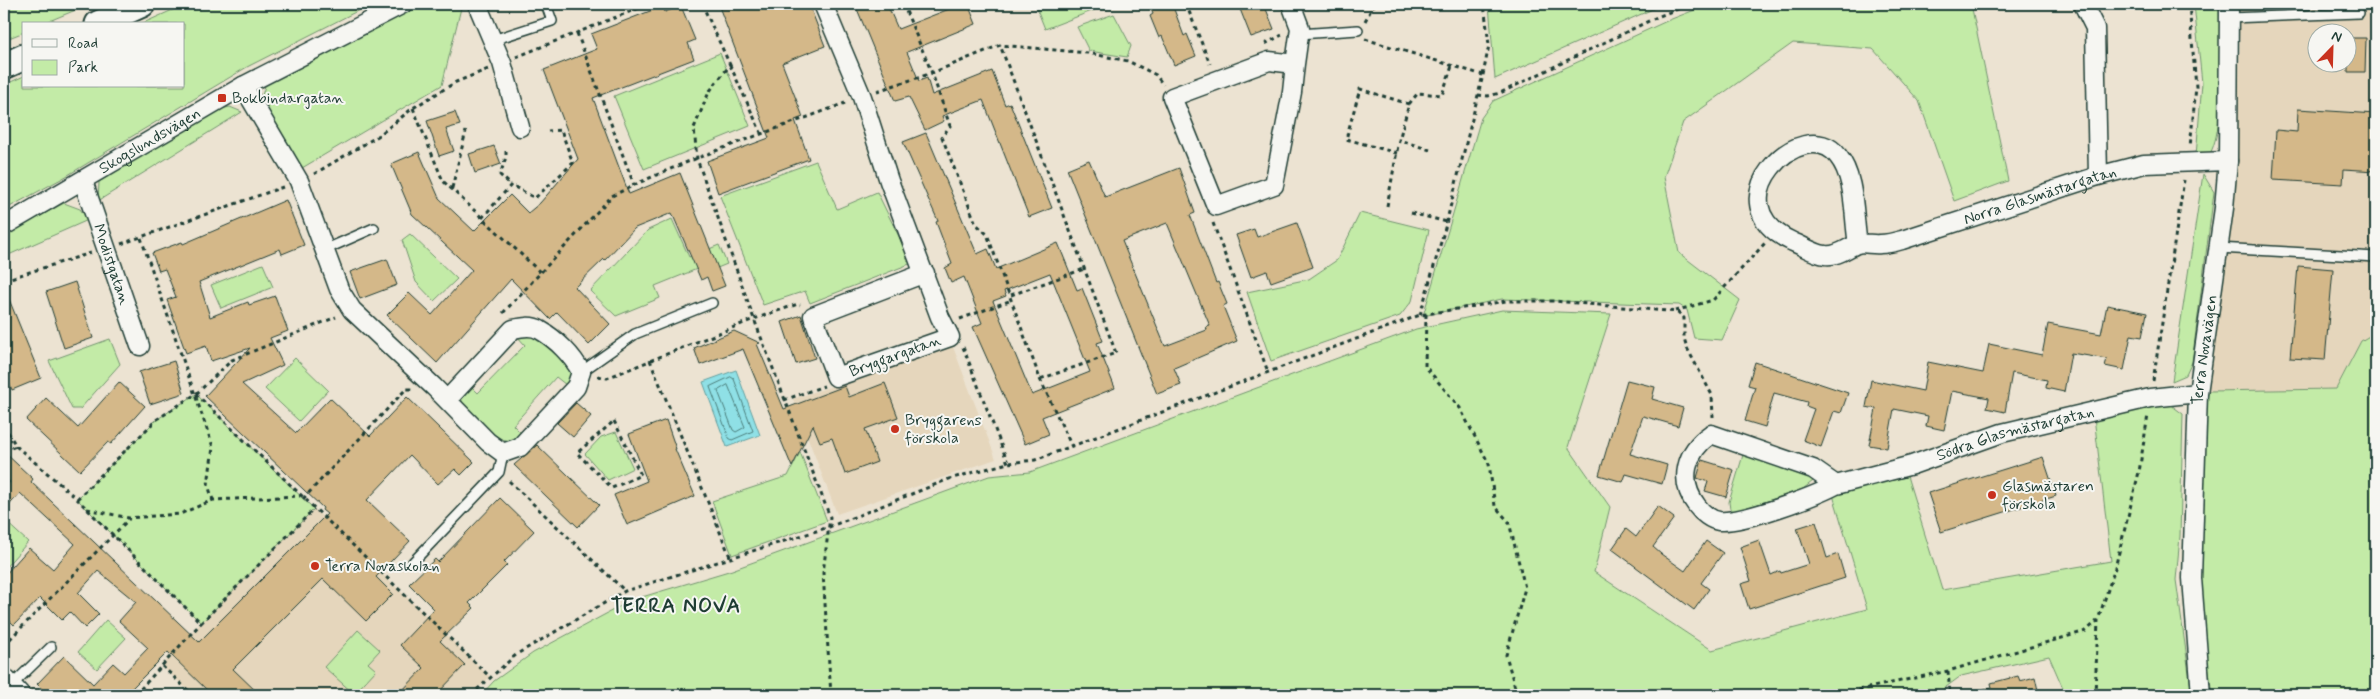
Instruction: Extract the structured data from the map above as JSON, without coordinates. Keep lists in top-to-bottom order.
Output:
{
  "streets": {
    "street": [
      "Skogslundsvägen",
      "Norra Glasmästargatan",
      "Modistgatan",
      "Terra Novavägen",
      "Bryggargatan",
      "Södra Glasmästargatan"
    ]
  },
  "crossings": [
    ["Skogslundsvägen", "Modistgatan"],
    ["Norra Glasmästargatan", "Terra Novavägen"],
    ["Terra Novavägen", "Södra Glasmästargatan"]
  ],
  "districts": ["TERRA NOVA"],
  "places": {
    "transit": ["Bokbindargatan"],
    "other": ["Bryggarens förskola", "Glasmästaren förskola", "Terra Novaskolan"]
  },
  "legend": ["Road", "Park"],
  "north": "top right"
}
